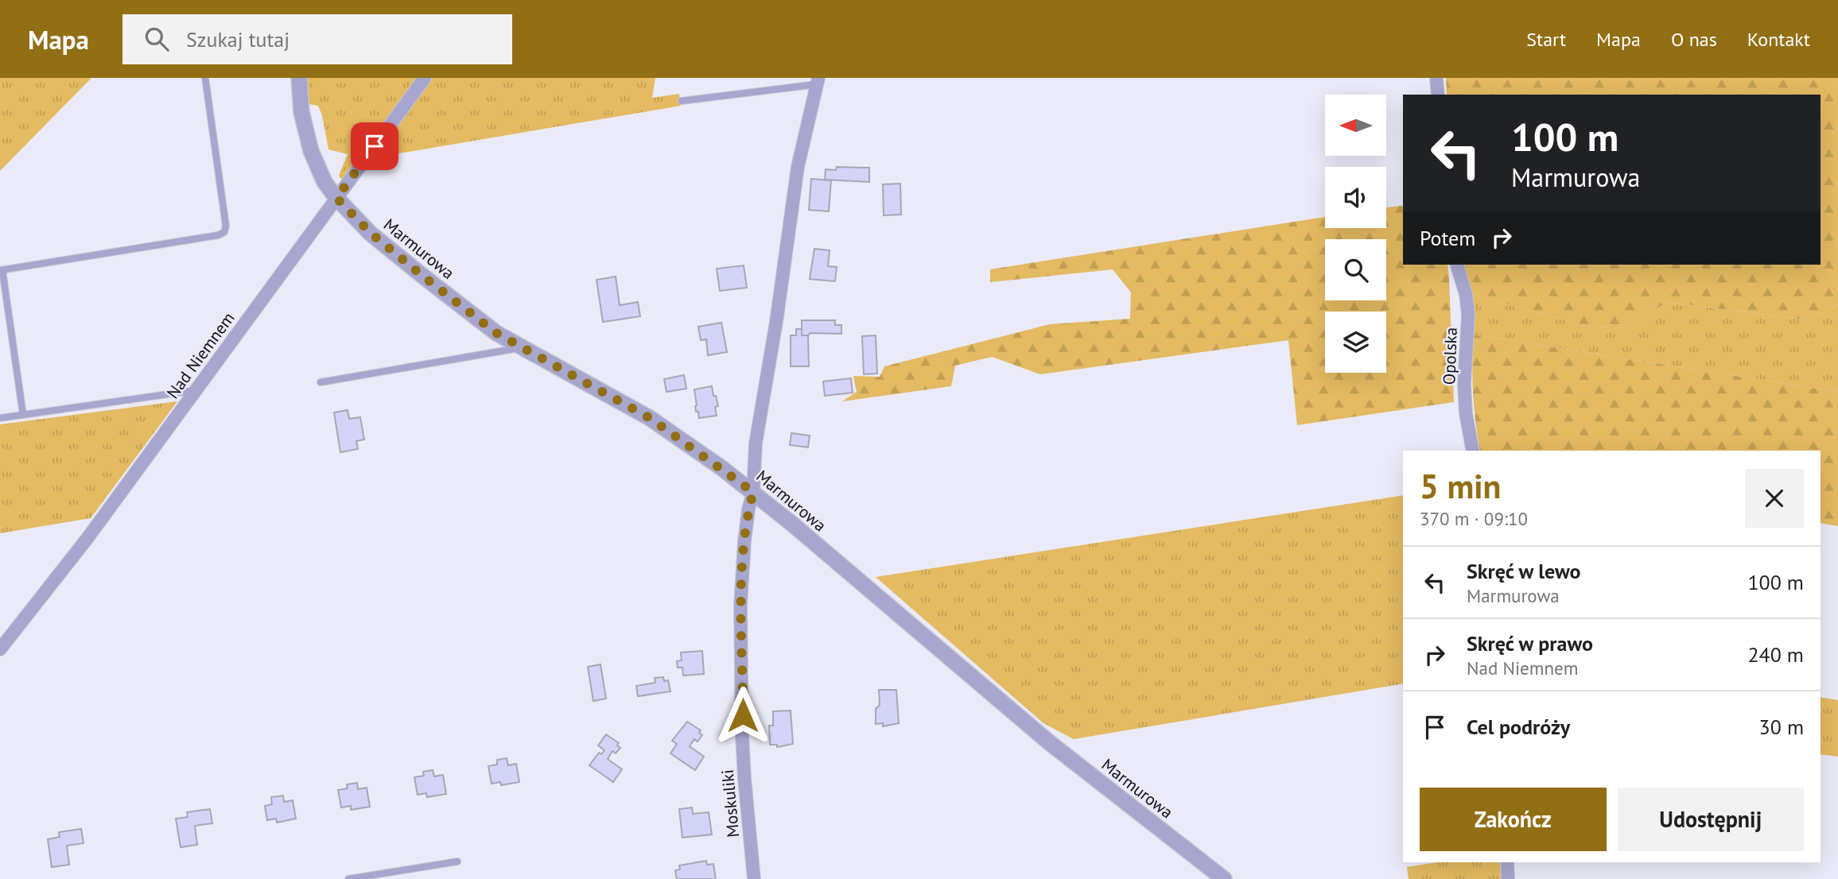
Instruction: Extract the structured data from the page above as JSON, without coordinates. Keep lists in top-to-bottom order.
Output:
{
  "streets": {
    "street": [
      "Marmurowa",
      "Nad Niemnem",
      "Opolska",
      "Moskuliki"
    ]
  },
  "crossings": [
    ["Marmurowa", "Nad Niemnem"],
    ["Marmurowa", "Moskuliki"]
  ],
  "north": "left",
  "page": {
    "header": "Mapa",
    "search": "Szukaj tutaj",
    "nav": [
      "Start",
      "Mapa",
      "O nas",
      "Kontakt"
    ],
    "turn": ["100 m", "Marmurowa"],
    "then": "Potem",
    "heading": ["5 min", "370 m · 09:10"],
    "list": [
      {
        "name": "Skręć w lewo",
        "note": "Marmurowa",
        "value": "100 m"
      },
      {
        "name": "Skręć w prawo",
        "note": "Nad Niemnem",
        "value": "240 m"
      },
      {
        "name": "Cel podróży",
        "value": "30 m"
      }
    ],
    "buttons": ["Zakończ", "Udostępnij"]
  }
}
